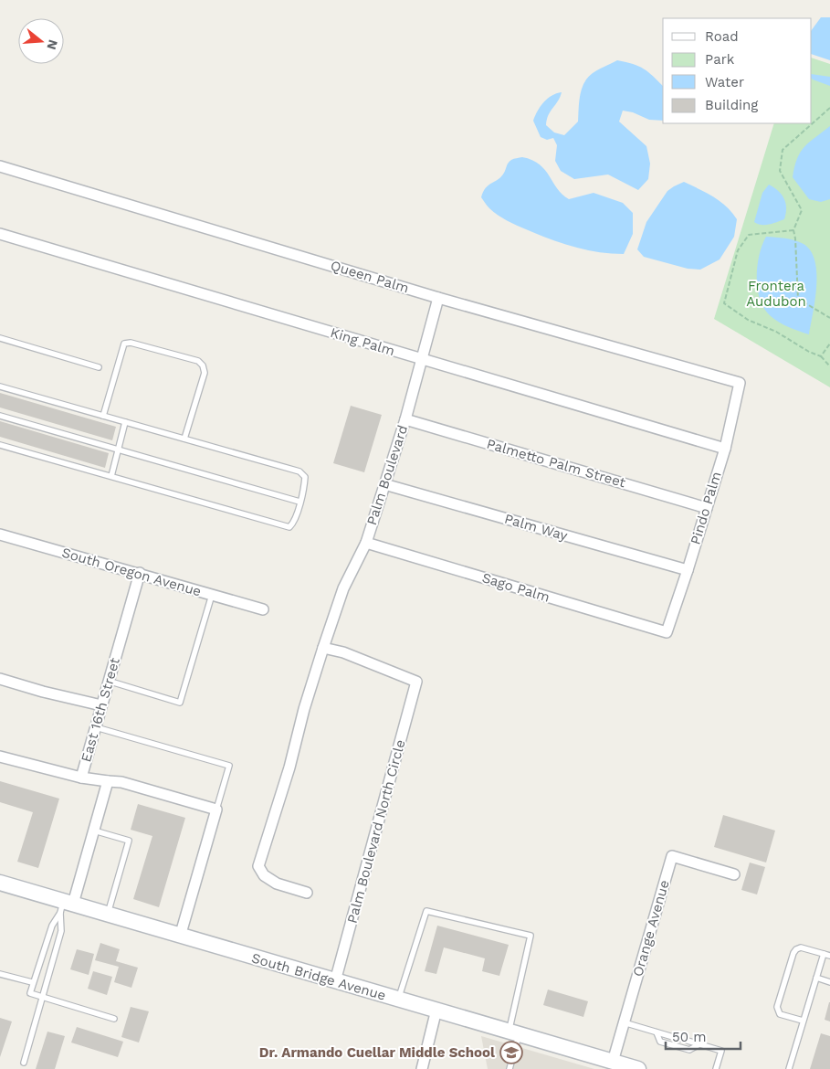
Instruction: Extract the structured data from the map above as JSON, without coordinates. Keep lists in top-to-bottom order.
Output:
{
  "streets": {
    "street": [
      "Queen Palm",
      "King Palm",
      "Palmetto Palm Street",
      "Palm Boulevard",
      "Pindo Palm",
      "Palm Way",
      "South Oregon Avenue",
      "Sago Palm",
      "East 16th Street",
      "Palm Boulevard North Circle",
      "Orange Avenue",
      "South Bridge Avenue"
    ]
  },
  "crossings": [
    ["Queen Palm", "Palm Boulevard"],
    ["Queen Palm", "Pindo Palm"],
    ["King Palm", "Palm Boulevard"],
    ["King Palm", "Pindo Palm"],
    ["Palmetto Palm Street", "Palm Boulevard"],
    ["Palmetto Palm Street", "Pindo Palm"],
    ["Palm Boulevard", "Palm Way"],
    ["Palm Boulevard", "Sago Palm"],
    ["Palm Boulevard", "Palm Boulevard North Circle"],
    ["Pindo Palm", "Palm Way"],
    ["Pindo Palm", "Sago Palm"],
    ["South Oregon Avenue", "East 16th Street"],
    ["Palm Boulevard North Circle", "South Bridge Avenue"],
    ["Orange Avenue", "South Bridge Avenue"]
  ],
  "parks": ["Frontera Audubon"],
  "places": {
    "school or university": ["Dr. Armando Cuellar Middle School"]
  },
  "legend": [
    "Road",
    "Park",
    "Water",
    "Building"
  ],
  "scale_bar": "50 m",
  "north": "right"
}
